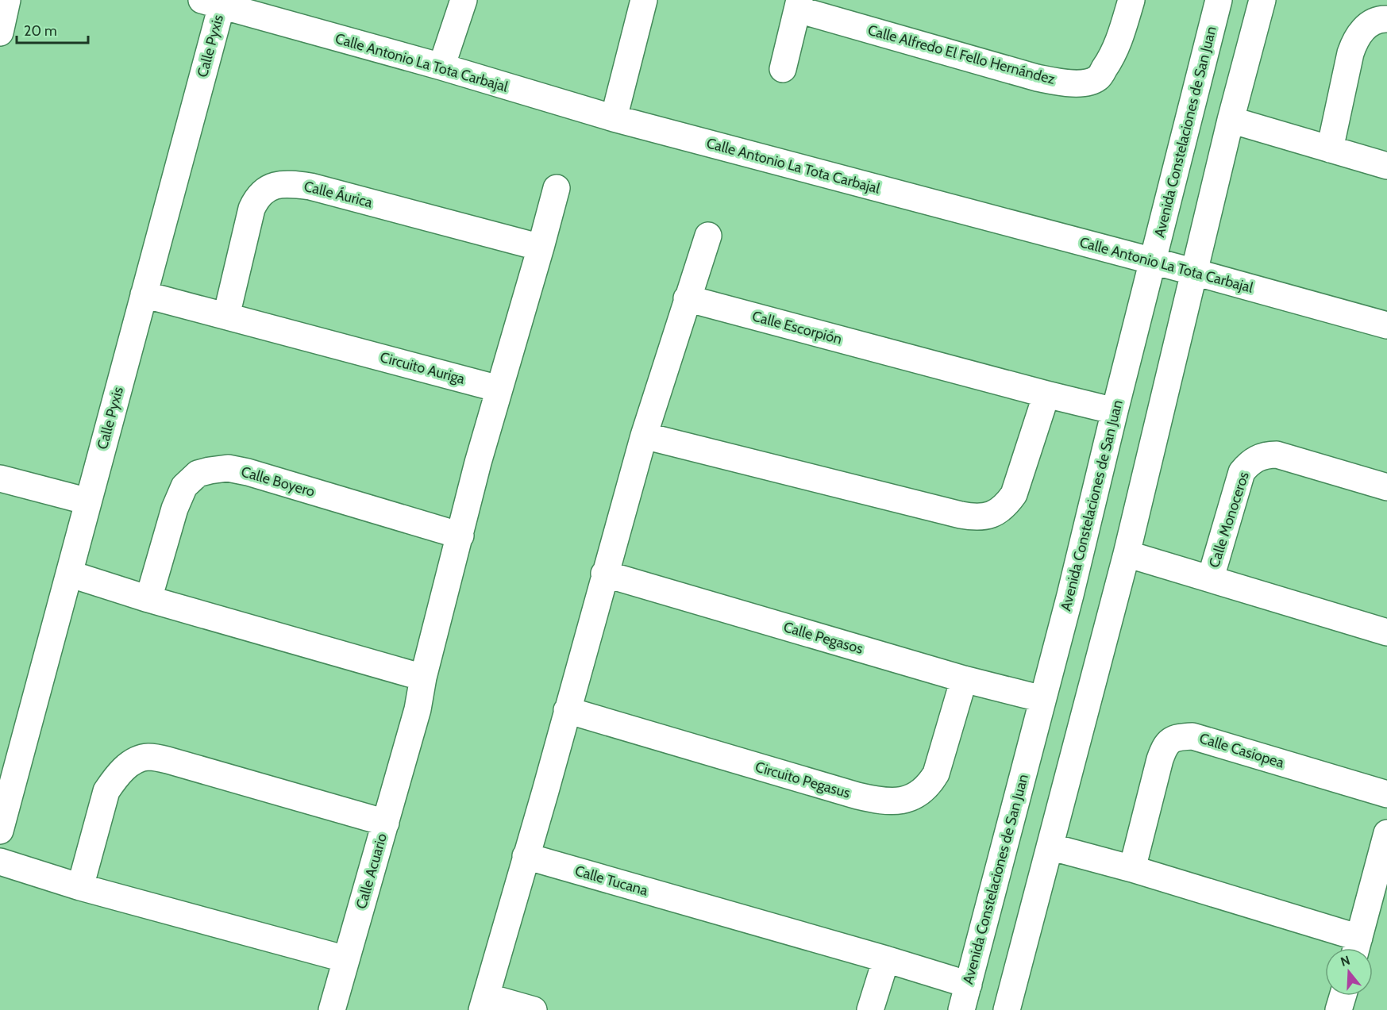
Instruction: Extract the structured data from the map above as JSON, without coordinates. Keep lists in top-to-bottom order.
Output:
{
  "streets": {
    "street": [
      "Calle Pyxis",
      "Calle Alfredo El Fello Hernández",
      "Calle Antonio La Tota Carbajal",
      "Avenida Constelaciones de San Juan",
      "Calle Áurica",
      "Calle Escorpión",
      "Circuito Auriga",
      "Calle Boyero",
      "Calle Monoceros",
      "Calle Pegasos",
      "Calle Casiopea",
      "Circuito Pegasus",
      "Calle Acuario",
      "Calle Tucana"
    ]
  },
  "crossings": [
    ["Calle Pyxis", "Calle Antonio La Tota Carbajal"],
    ["Calle Pyxis", "Circuito Auriga"],
    ["Calle Antonio La Tota Carbajal", "Avenida Constelaciones de San Juan"],
    ["Avenida Constelaciones de San Juan", "Calle Escorpión"],
    ["Avenida Constelaciones de San Juan", "Calle Pegasos"],
    ["Avenida Constelaciones de San Juan", "Calle Tucana"],
    ["Calle Áurica", "Circuito Auriga"],
    ["Calle Pegasos", "Circuito Pegasus"]
  ],
  "scale_bar": "20 m",
  "north": "top"
}
